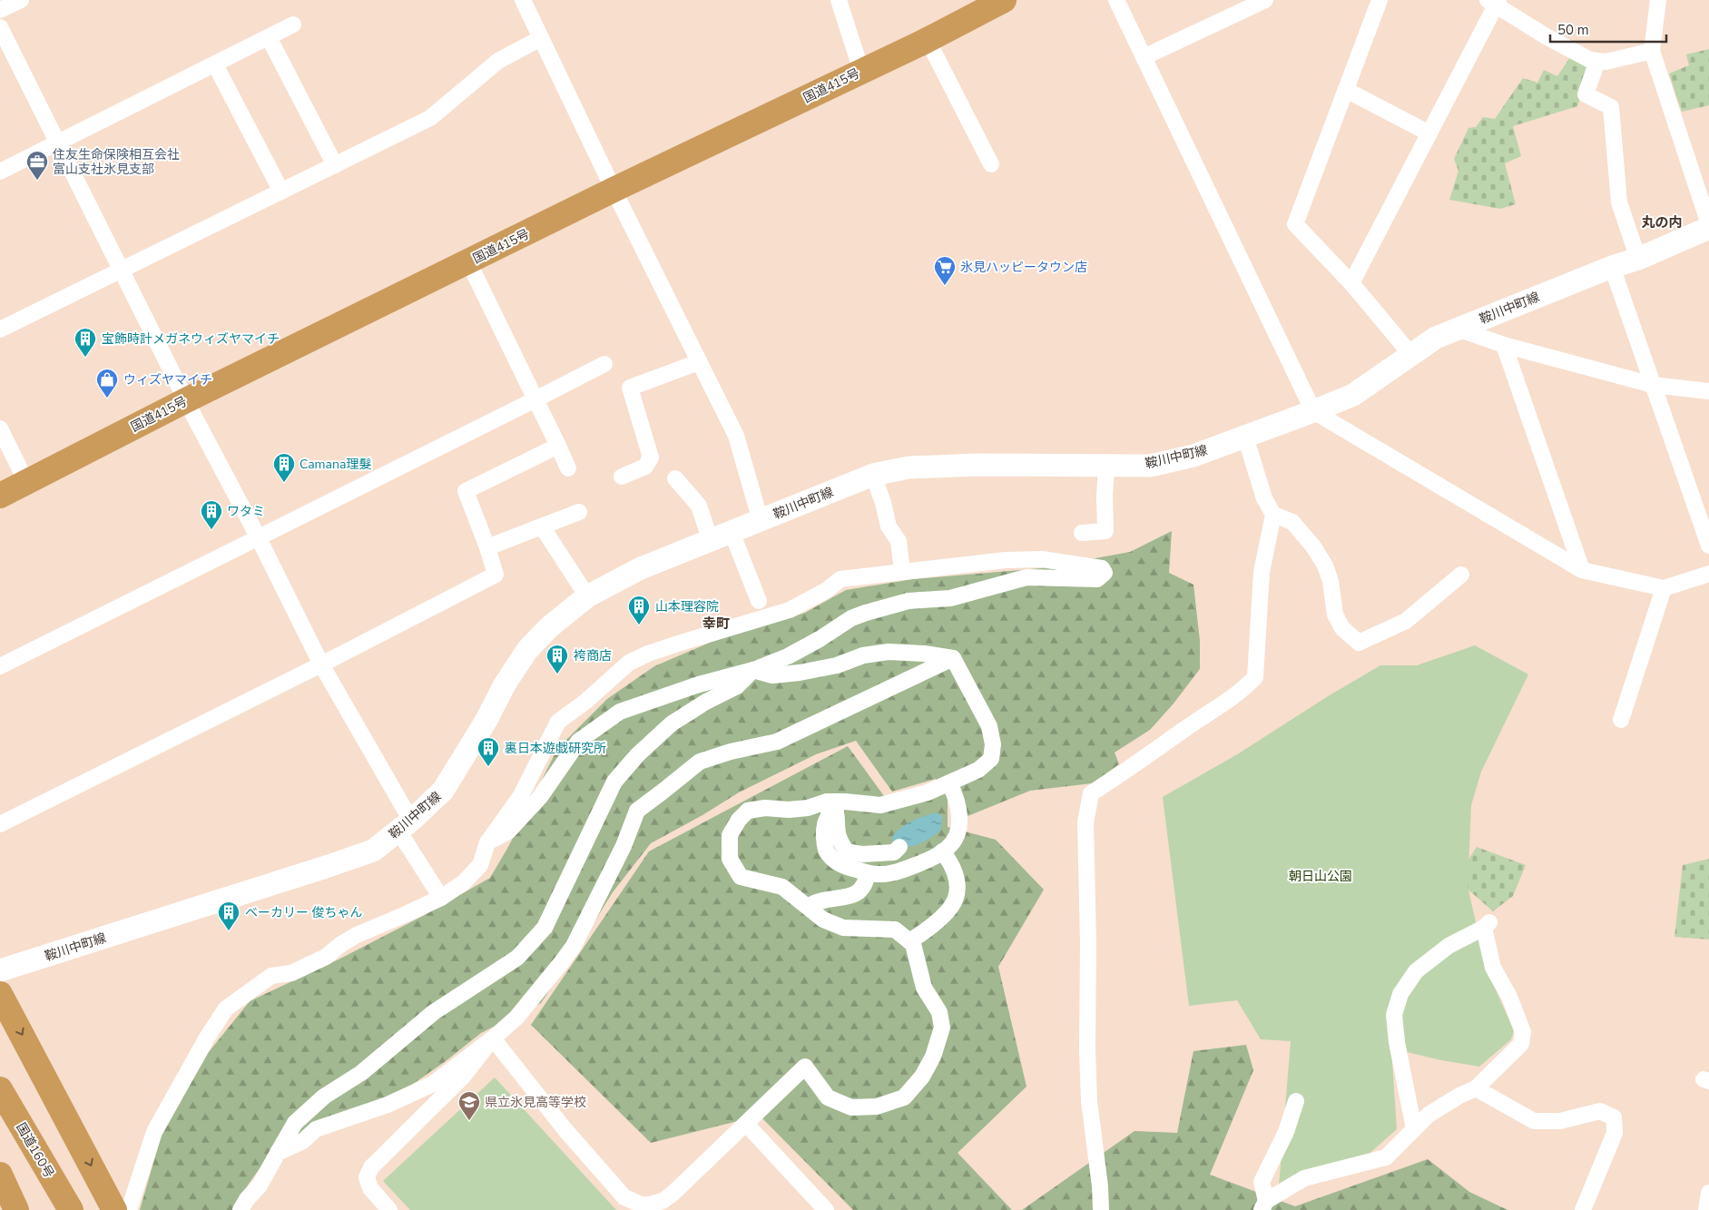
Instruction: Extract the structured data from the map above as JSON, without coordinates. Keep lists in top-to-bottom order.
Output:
{
  "streets": {
    "highway": ["国道415号", "国道160号"],
    "main road": ["鞍川中町線"]
  },
  "districts": ["丸の内", "幸町"],
  "parks": ["朝日山公園"],
  "places": {
    "office": ["住友生命保険相互会社 富山支社氷見支部"],
    "supermarket": ["氷見ハッピータウン店"],
    "building": [
      "宝飾時計メガネウィズヤマイチ",
      "Camana理髮",
      "ワタミ",
      "山本理容院",
      "袴商店",
      "裏日本遊戯研究所",
      "ベーカリー 俊ちゃん"
    ],
    "shop": ["ウィズヤマイチ"],
    "school or university": ["県立氷見高等学校"]
  },
  "scale_bar": "50 m"
}
